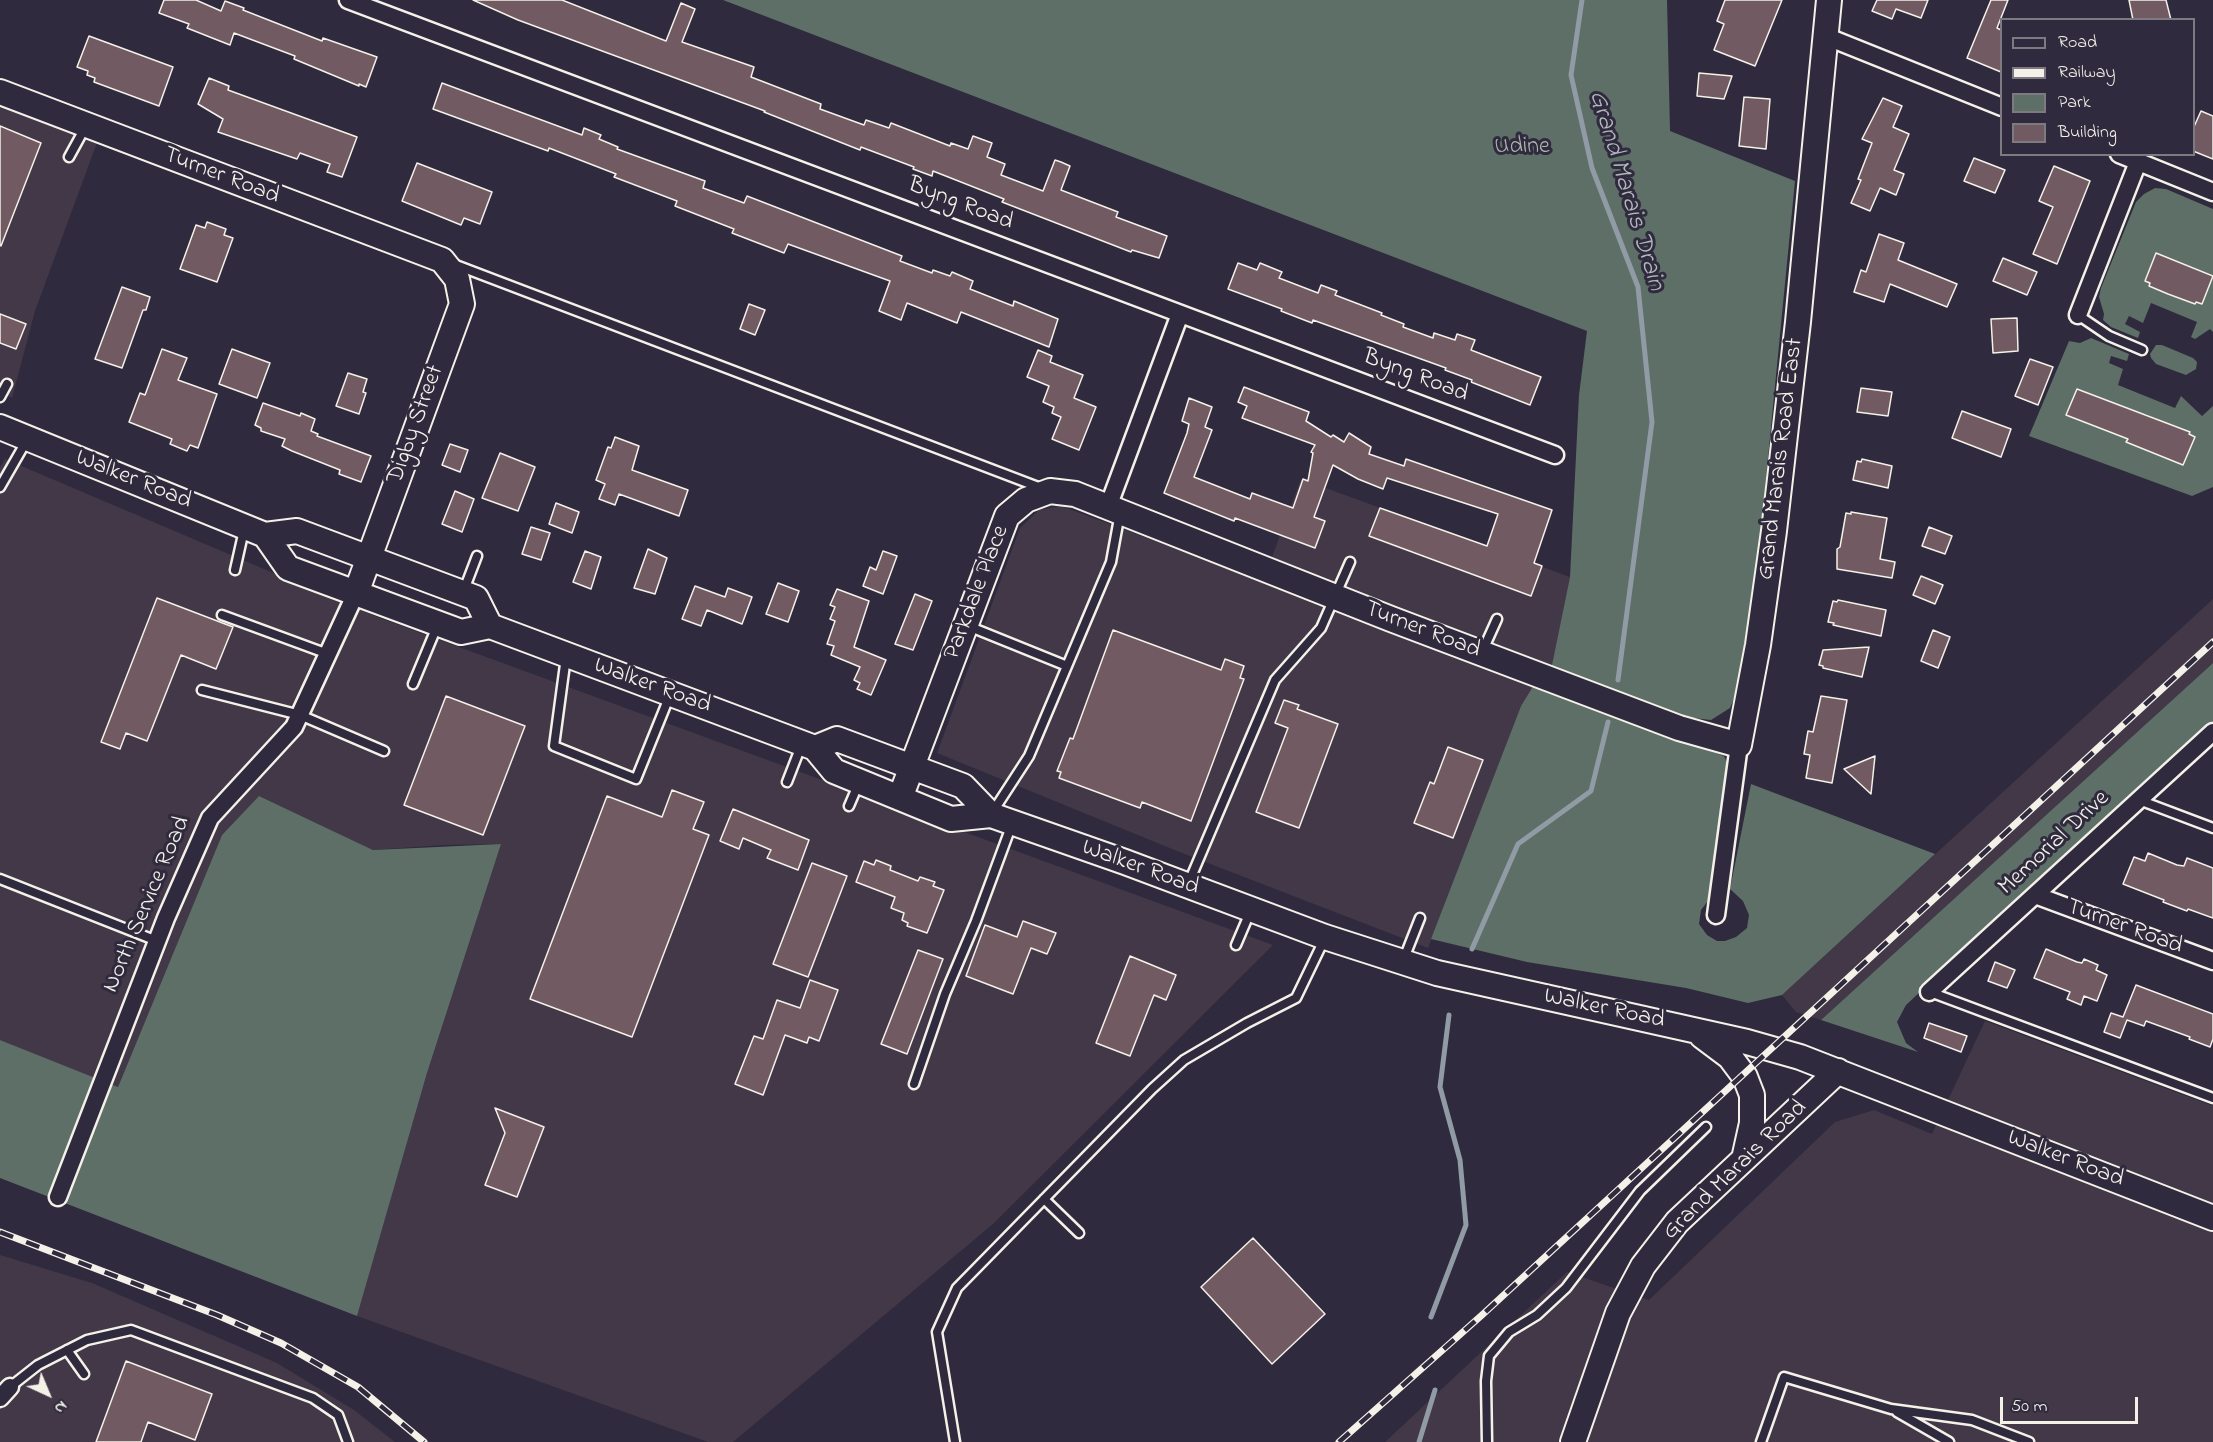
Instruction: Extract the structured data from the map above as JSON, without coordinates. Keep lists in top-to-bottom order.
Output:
{
  "streets": {
    "street": [
      "Turner Road",
      "Byng Road",
      "Digby Street",
      "Grand Marais Road East",
      "Walker Road",
      "Parkdale Place",
      "Memorial Drive",
      "North Service Road",
      "Grand Marais Road"
    ]
  },
  "crossings": [
    ["Turner Road", "Digby Street"],
    ["Turner Road", "Grand Marais Road East"],
    ["Turner Road", "Memorial Drive"],
    ["Digby Street", "Walker Road"],
    ["Digby Street", "North Service Road"],
    ["Walker Road", "Parkdale Place"],
    ["Walker Road", "Grand Marais Road"]
  ],
  "water": ["Grand Marais Drain"],
  "parks": ["Udine"],
  "legend": [
    "Road",
    "Railway",
    "Park",
    "Building"
  ],
  "scale_bar": "50 m",
  "north": "bottom right"
}
